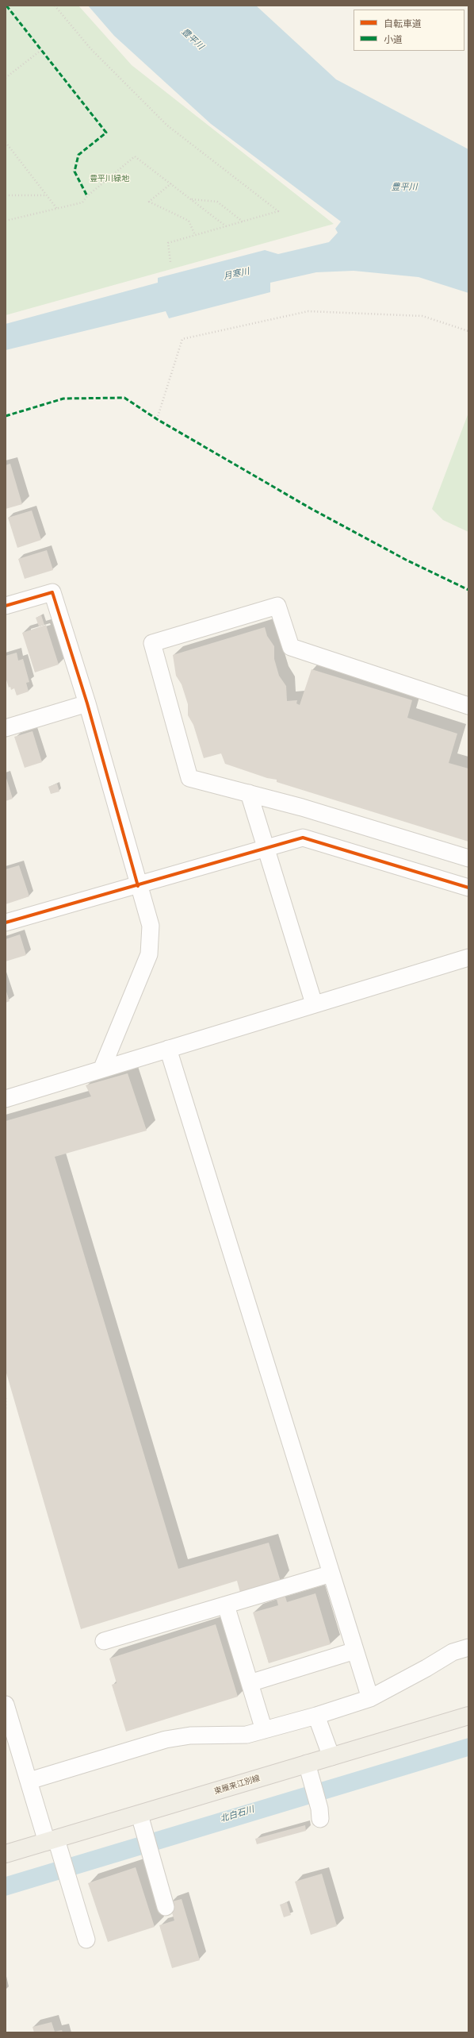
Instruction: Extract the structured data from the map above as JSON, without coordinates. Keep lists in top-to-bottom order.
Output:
{
  "streets": {
    "main road": ["東雁来江別線"]
  },
  "water": ["豊平川", "月寒川", "北白石川"],
  "parks": ["豊平川緑地"],
  "legend": ["自転車道", "小道"]
}
